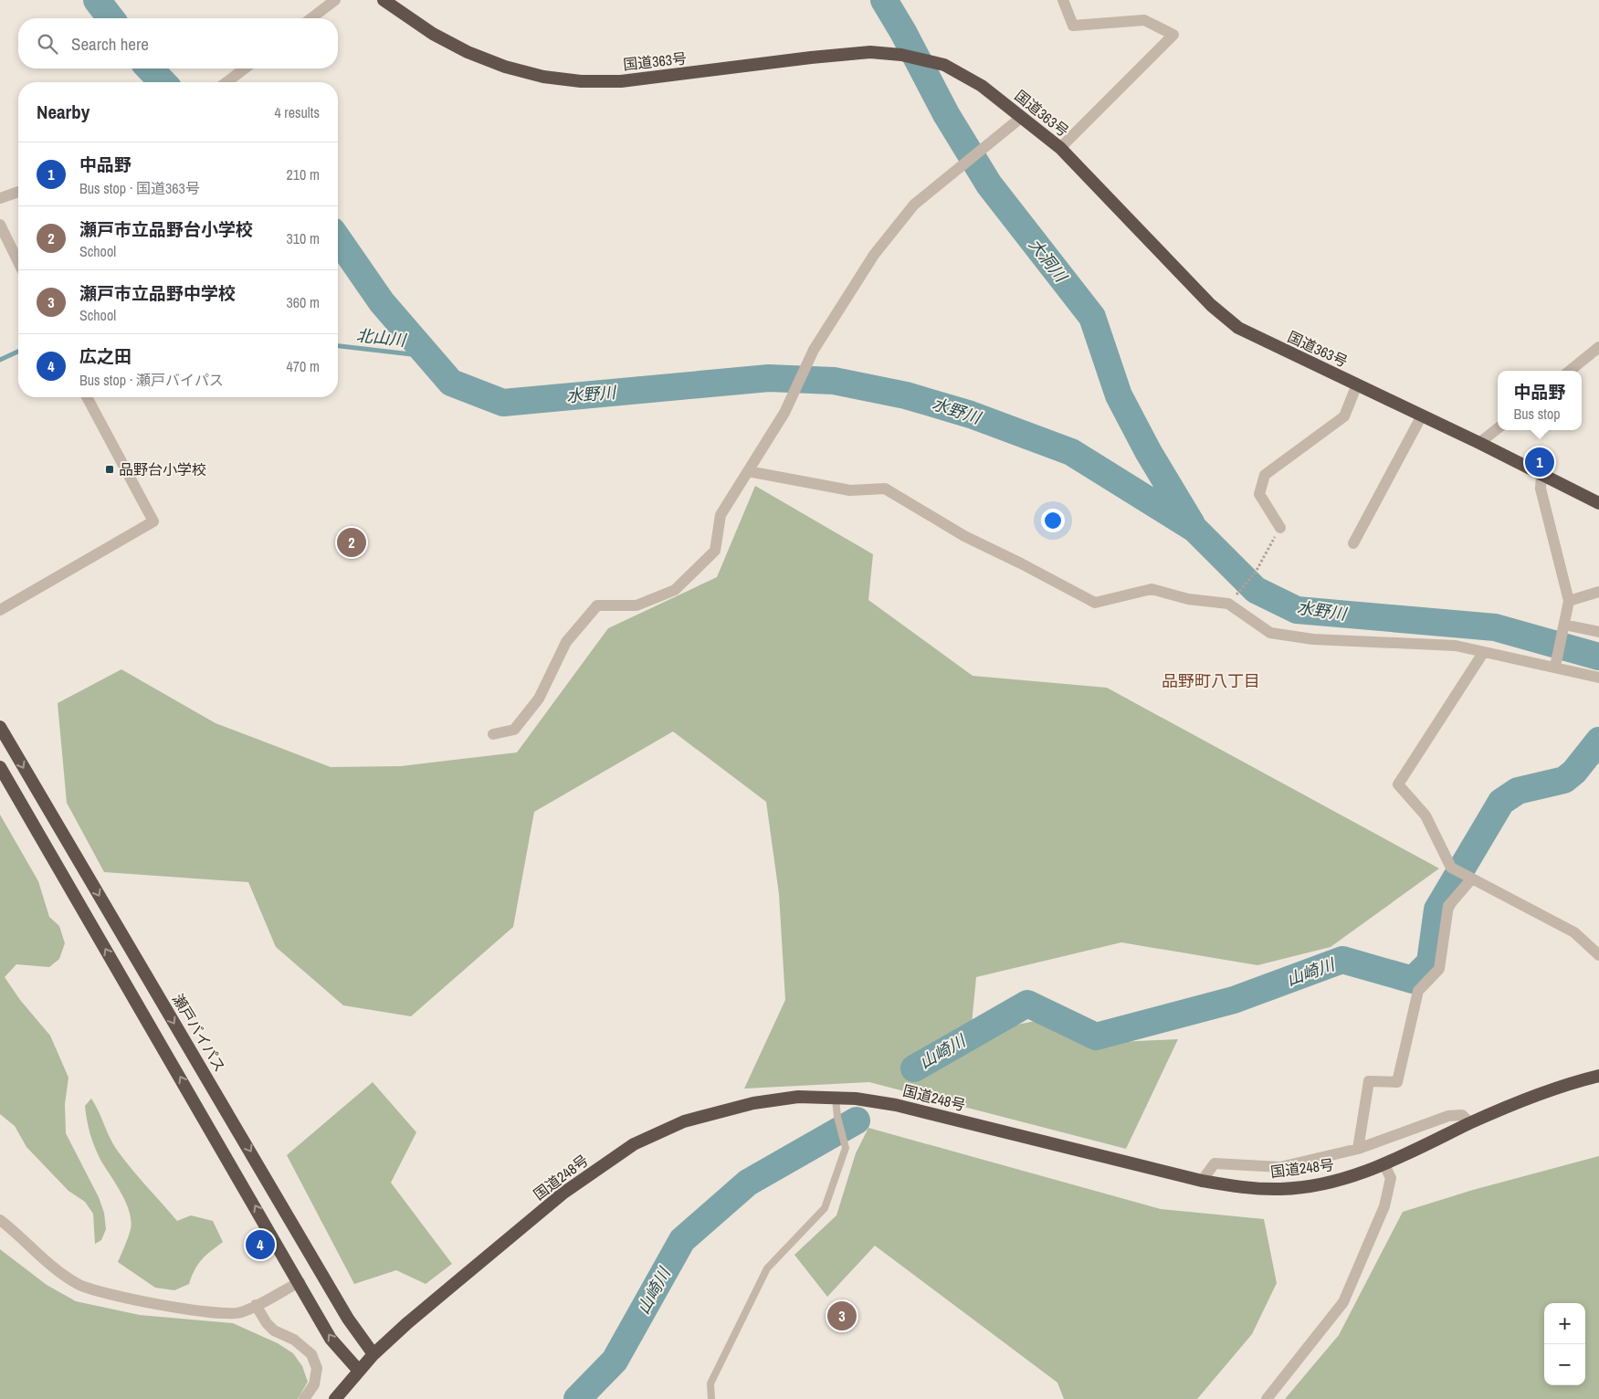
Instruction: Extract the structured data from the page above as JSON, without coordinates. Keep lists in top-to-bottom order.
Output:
{
  "streets": {
    "highway": ["国道363号", "瀬戸バイパス", "国道248号"]
  },
  "crossings": [
    ["瀬戸バイパス", "国道248号"]
  ],
  "districts": ["品野町八丁目"],
  "water": [
    "大洞川",
    "北山川",
    "水野川",
    "山崎川"
  ],
  "places": {
    "transit": ["品野台小学校"]
  },
  "page": {
    "search": "Search here",
    "heading": ["Nearby", "4 results"],
    "list": [
      {
        "mark": "1",
        "name": "中品野",
        "note": "Bus stop · 国道363号",
        "value": "210 m"
      },
      {
        "mark": "2",
        "name": "瀬戸市立品野台小学校",
        "note": "School",
        "value": "310 m"
      },
      {
        "mark": "3",
        "name": "瀬戸市立品野中学校",
        "note": "School",
        "value": "360 m"
      },
      {
        "mark": "4",
        "name": "広之田",
        "note": "Bus stop · 瀬戸バイパス",
        "value": "470 m"
      }
    ],
    "popup": ["中品野", "Bus stop"],
    "pins": [
      "1",
      "2",
      "4",
      "3"
    ],
    "map_buttons": ["+", "−"]
  }
}
